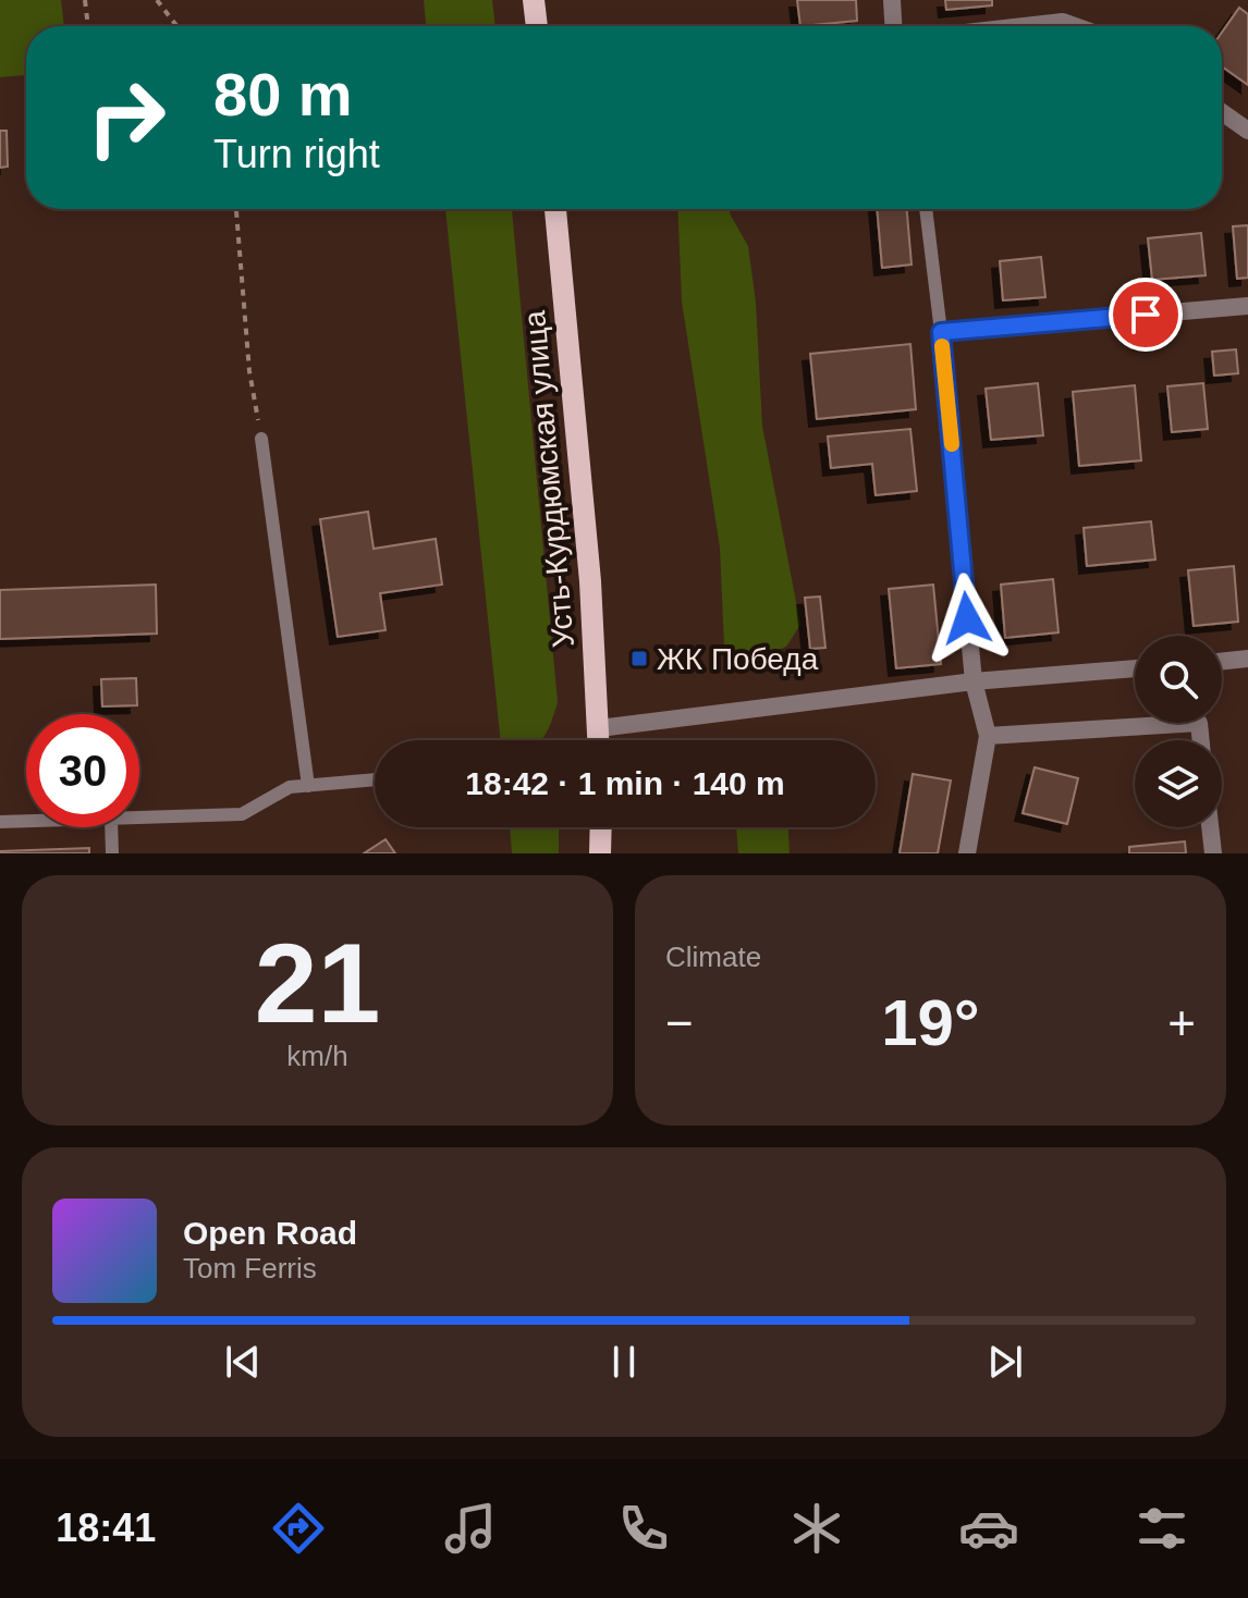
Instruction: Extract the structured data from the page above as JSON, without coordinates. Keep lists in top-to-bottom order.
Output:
{
  "streets": {
    "main road": ["Усть-Курдюмская улица"]
  },
  "places": {
    "transit": ["ЖК Победа"]
  },
  "page": {
    "turn": ["80 m", "Turn right"],
    "limit": "30",
    "trip": "18:42 · 1 min · 140 m",
    "tile": [
      ["21", "km/h"],
      "Climate"
    ],
    "heat": ["−", "19°", "+"],
    "song": ["Open Road", "Tom Ferris"],
    "tabs": "18:41"
  }
}
